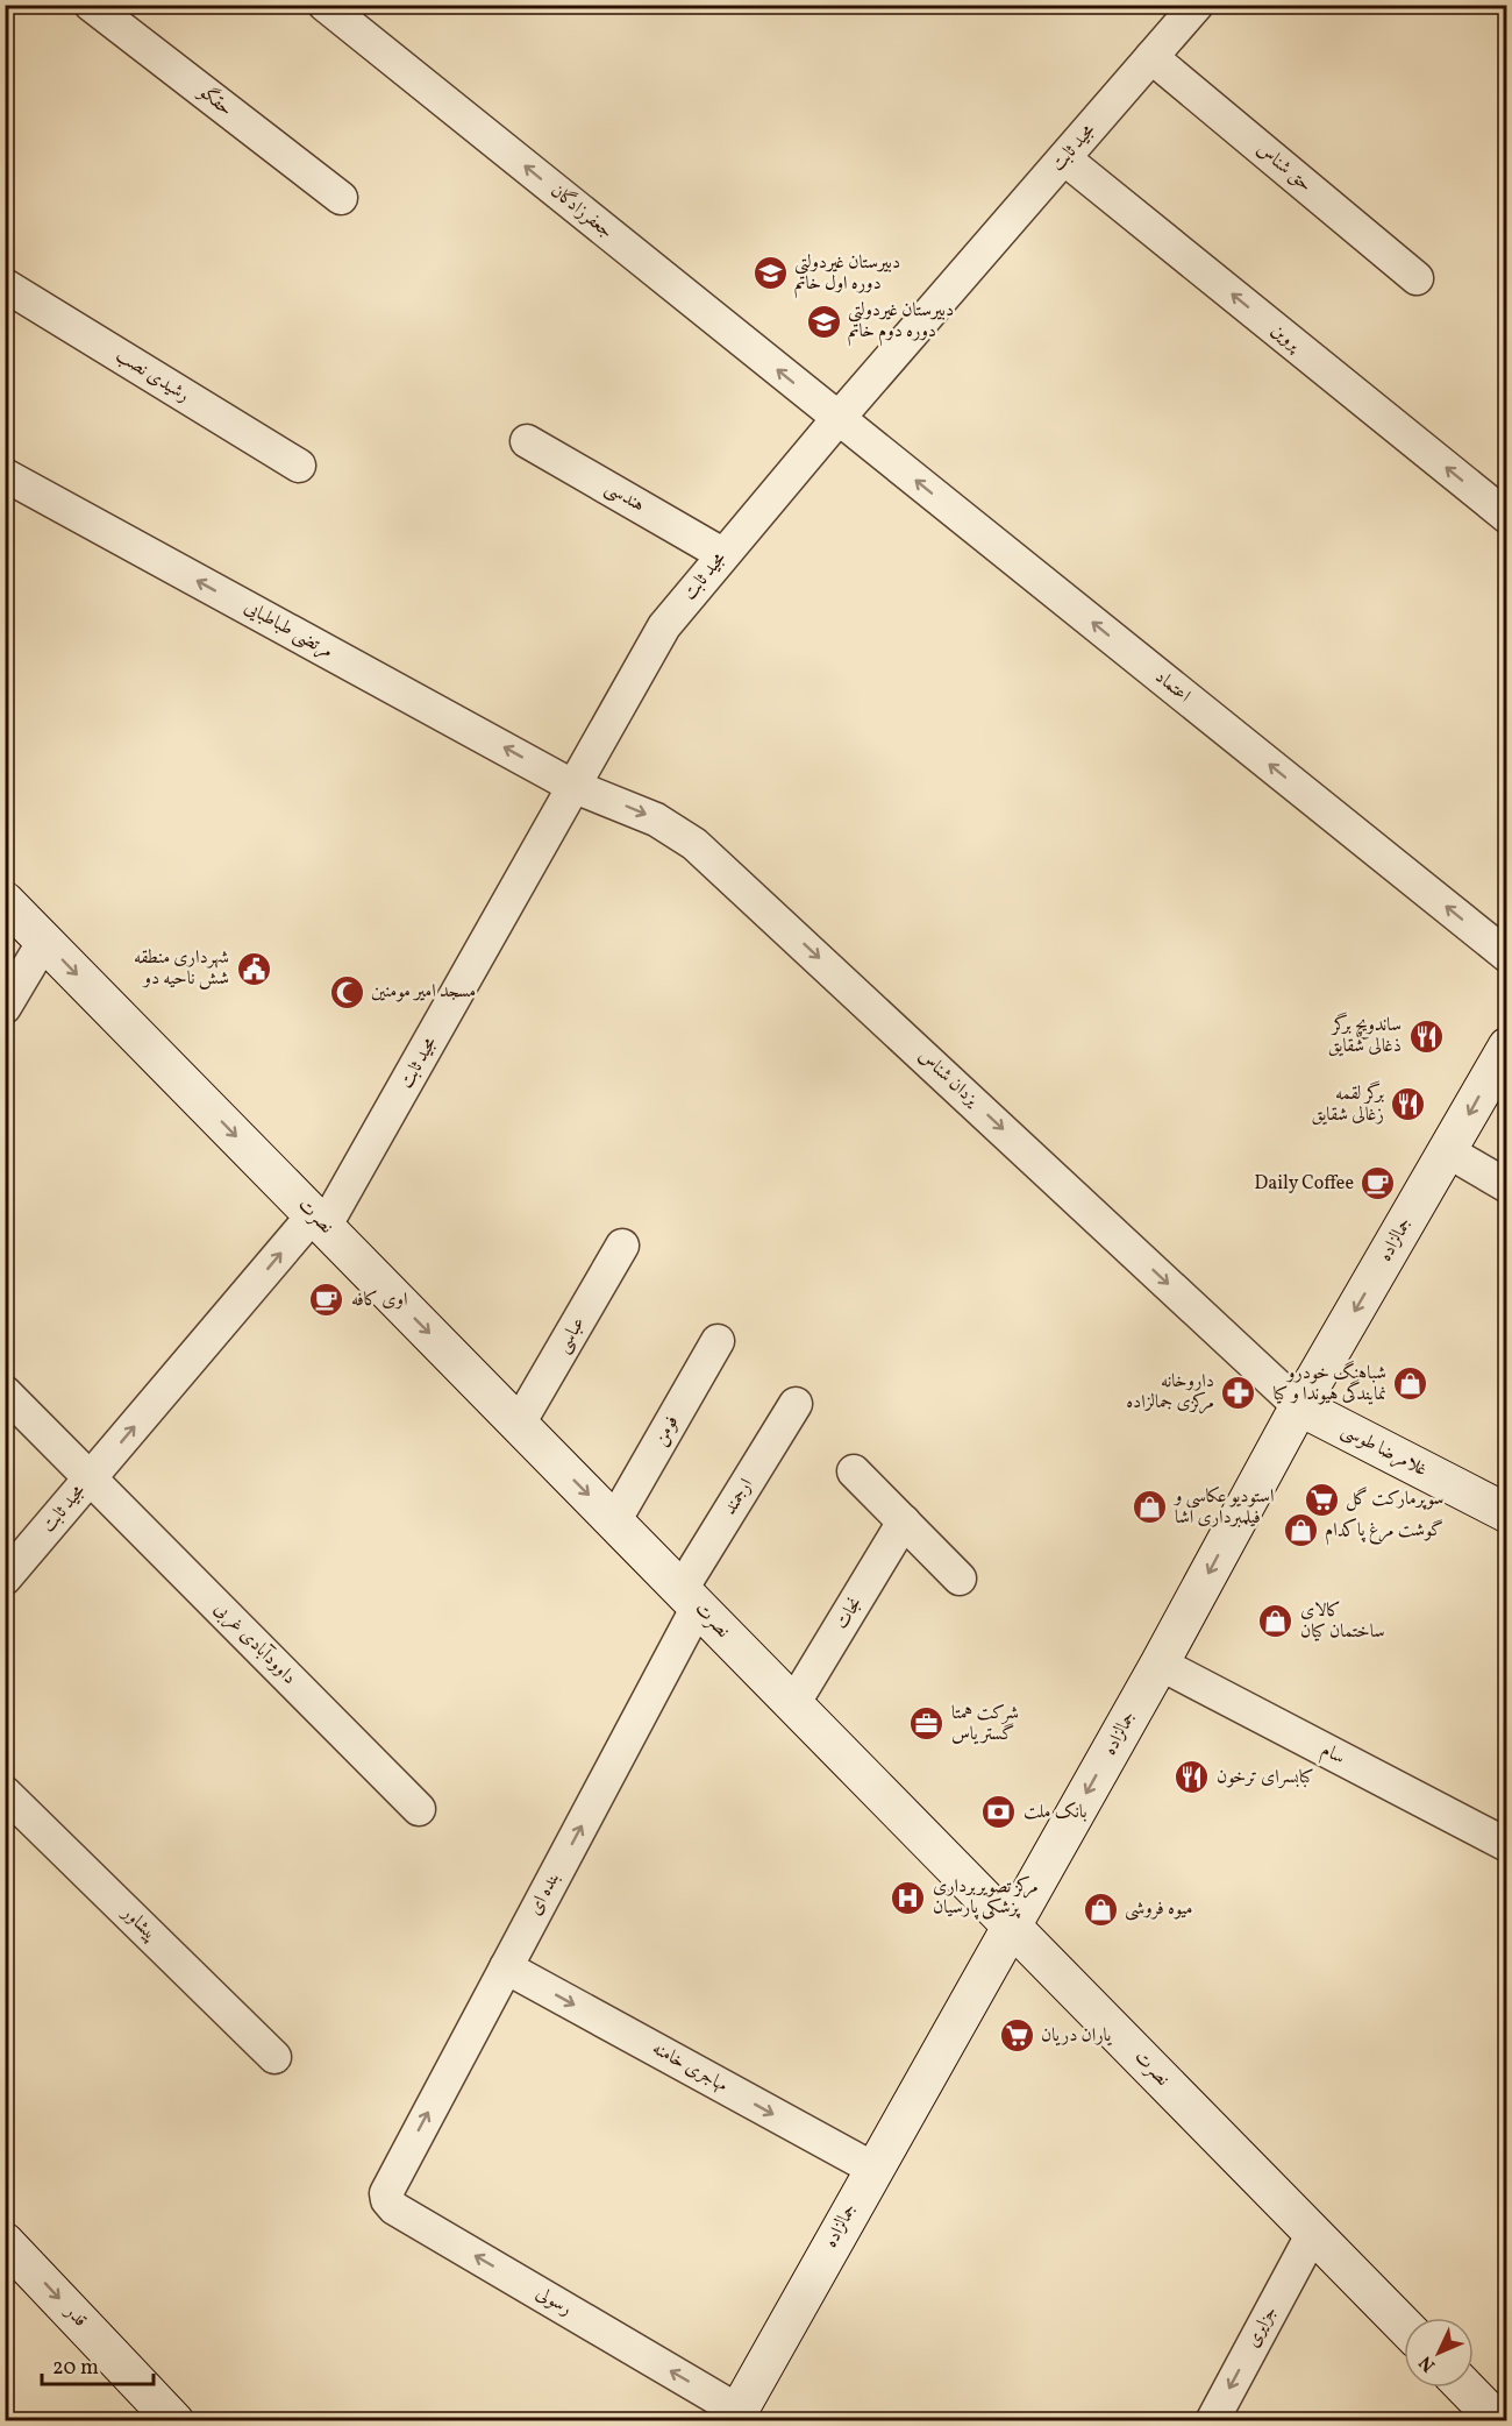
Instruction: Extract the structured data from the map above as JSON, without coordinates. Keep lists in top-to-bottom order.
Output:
{
  "streets": {
    "main road": [
      "نصرت",
      "جمالزاده",
      "غلامرضا طوسی",
      "قدر"
    ],
    "street": [
      "حقگو",
      "مجید ثابت",
      "حق شناس",
      "جعفرزادگان",
      "پروین",
      "رشیدی نصب",
      "هندسی",
      "مرتضی طباطبایی",
      "اعتماد",
      "یزدان شناس",
      "عباسی",
      "فومن",
      "ارجمند",
      "نجات",
      "داوودآبادی غربی",
      "سام",
      "بنده ای",
      "پیشاور",
      "مهاجری خامنه",
      "رسولی",
      "جزایری"
    ]
  },
  "crossings": [
    ["مجید ثابت", "حق شناس"],
    ["مجید ثابت", "جعفرزادگان"],
    ["مجید ثابت", "پروین"],
    ["مجید ثابت", "هندسی"],
    ["مجید ثابت", "مرتضی طباطبایی"],
    ["مجید ثابت", "اعتماد"],
    ["مجید ثابت", "یزدان شناس"],
    ["مجید ثابت", "نصرت"],
    ["مجید ثابت", "داوودآبادی غربی"],
    ["جعفرزادگان", "اعتماد"],
    ["مرتضی طباطبایی", "یزدان شناس"],
    ["یزدان شناس", "جمالزاده"],
    ["یزدان شناس", "غلامرضا طوسی"],
    ["نصرت", "جمالزاده"],
    ["نصرت", "عباسی"],
    ["نصرت", "فومن"],
    ["نصرت", "ارجمند"],
    ["نصرت", "نجات"],
    ["نصرت", "بنده ای"],
    ["نصرت", "جزایری"],
    ["جمالزاده", "غلامرضا طوسی"],
    ["جمالزاده", "سام"],
    ["جمالزاده", "مهاجری خامنه"],
    ["جمالزاده", "رسولی"],
    ["ارجمند", "بنده ای"],
    ["بنده ای", "مهاجری خامنه"],
    ["بنده ای", "رسولی"]
  ],
  "one_way": [
    "جعفرزادگان",
    "پروین",
    "مرتضی طباطبایی",
    "اعتماد",
    "یزدان شناس",
    "نصرت",
    "جمالزاده",
    "بنده ای",
    "مهاجری خامنه",
    "رسولی",
    "قدر",
    "جزایری"
  ],
  "places": {
    "school or university": ["دبیرستان غیردولتی دوره اول خاتم", "دبیرستان غیردولتی دوره دوم خاتم"],
    "public building": ["شهرداری منطقه شش ناحیه دو"],
    "mosque": ["مسجد امیر مومنین"],
    "restaurant": ["ساندویچ برگر ذغالی شقایق", "برگر لقمه زغالی شقایق", "کبابسرای ترخون"],
    "cafe": ["Daily Coffee", "اوی کافه"],
    "shop": [
      "شباهنگ خودرو نمایندگی هیوندا و کیا",
      "استودیو عکاسی و فیلمبرداری اشا",
      "گوشت مرغ پاکدام",
      "کالای ساختمان کیان",
      "میوه فروشی"
    ],
    "pharmacy": ["داروخانه مرکزی جمالزاده"],
    "supermarket": ["سوپرمارکت گل", "یاران دریان"],
    "office": ["شرکت همتا گستر یاس"],
    "bank": ["بانک ملت"],
    "hospital": ["مرکز تصویربرداری پزشکی پارسیان"]
  },
  "scale_bar": "20 m",
  "north": "bottom left"
}
